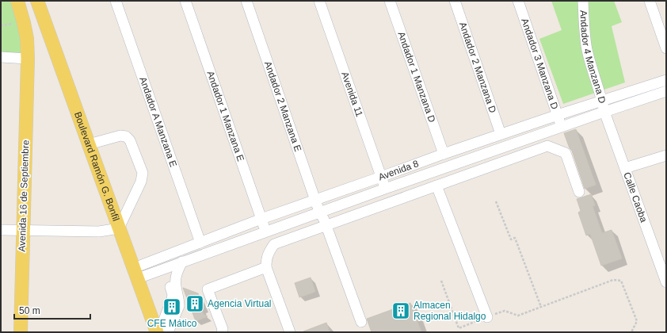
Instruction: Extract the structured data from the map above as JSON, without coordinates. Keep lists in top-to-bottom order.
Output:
{
  "streets": {
    "main road": ["Boulevard Ramón G. Bonfil", "Avenida 16 de Septiembre"],
    "street": [
      "Andador 4 Manzana D",
      "Andador 3 Manzana D",
      "Andador 2 Manzana D",
      "Andador 1 Manzana D",
      "Avenida 11",
      "Andador 2 Manzana E",
      "Andador 1 Manzana E",
      "Andador A Manzana E",
      "Avenida 8",
      "Calle Caoba"
    ]
  },
  "crossings": [
    ["Andador 4 Manzana D", "Avenida 8"],
    ["Andador 4 Manzana D", "Calle Caoba"],
    ["Andador 3 Manzana D", "Avenida 8"],
    ["Andador 2 Manzana D", "Avenida 8"],
    ["Andador 1 Manzana D", "Avenida 8"],
    ["Avenida 11", "Avenida 8"],
    ["Andador 2 Manzana E", "Avenida 8"],
    ["Andador 1 Manzana E", "Avenida 8"],
    ["Andador A Manzana E", "Avenida 8"],
    ["Boulevard Ramón G. Bonfil", "Avenida 8"],
    ["Avenida 8", "Calle Caoba"]
  ],
  "places": {
    "building": ["Agencia Virtual", "CFE Mático", "Almacen Regional Hidalgo"]
  },
  "scale_bar": "50 m"
}
